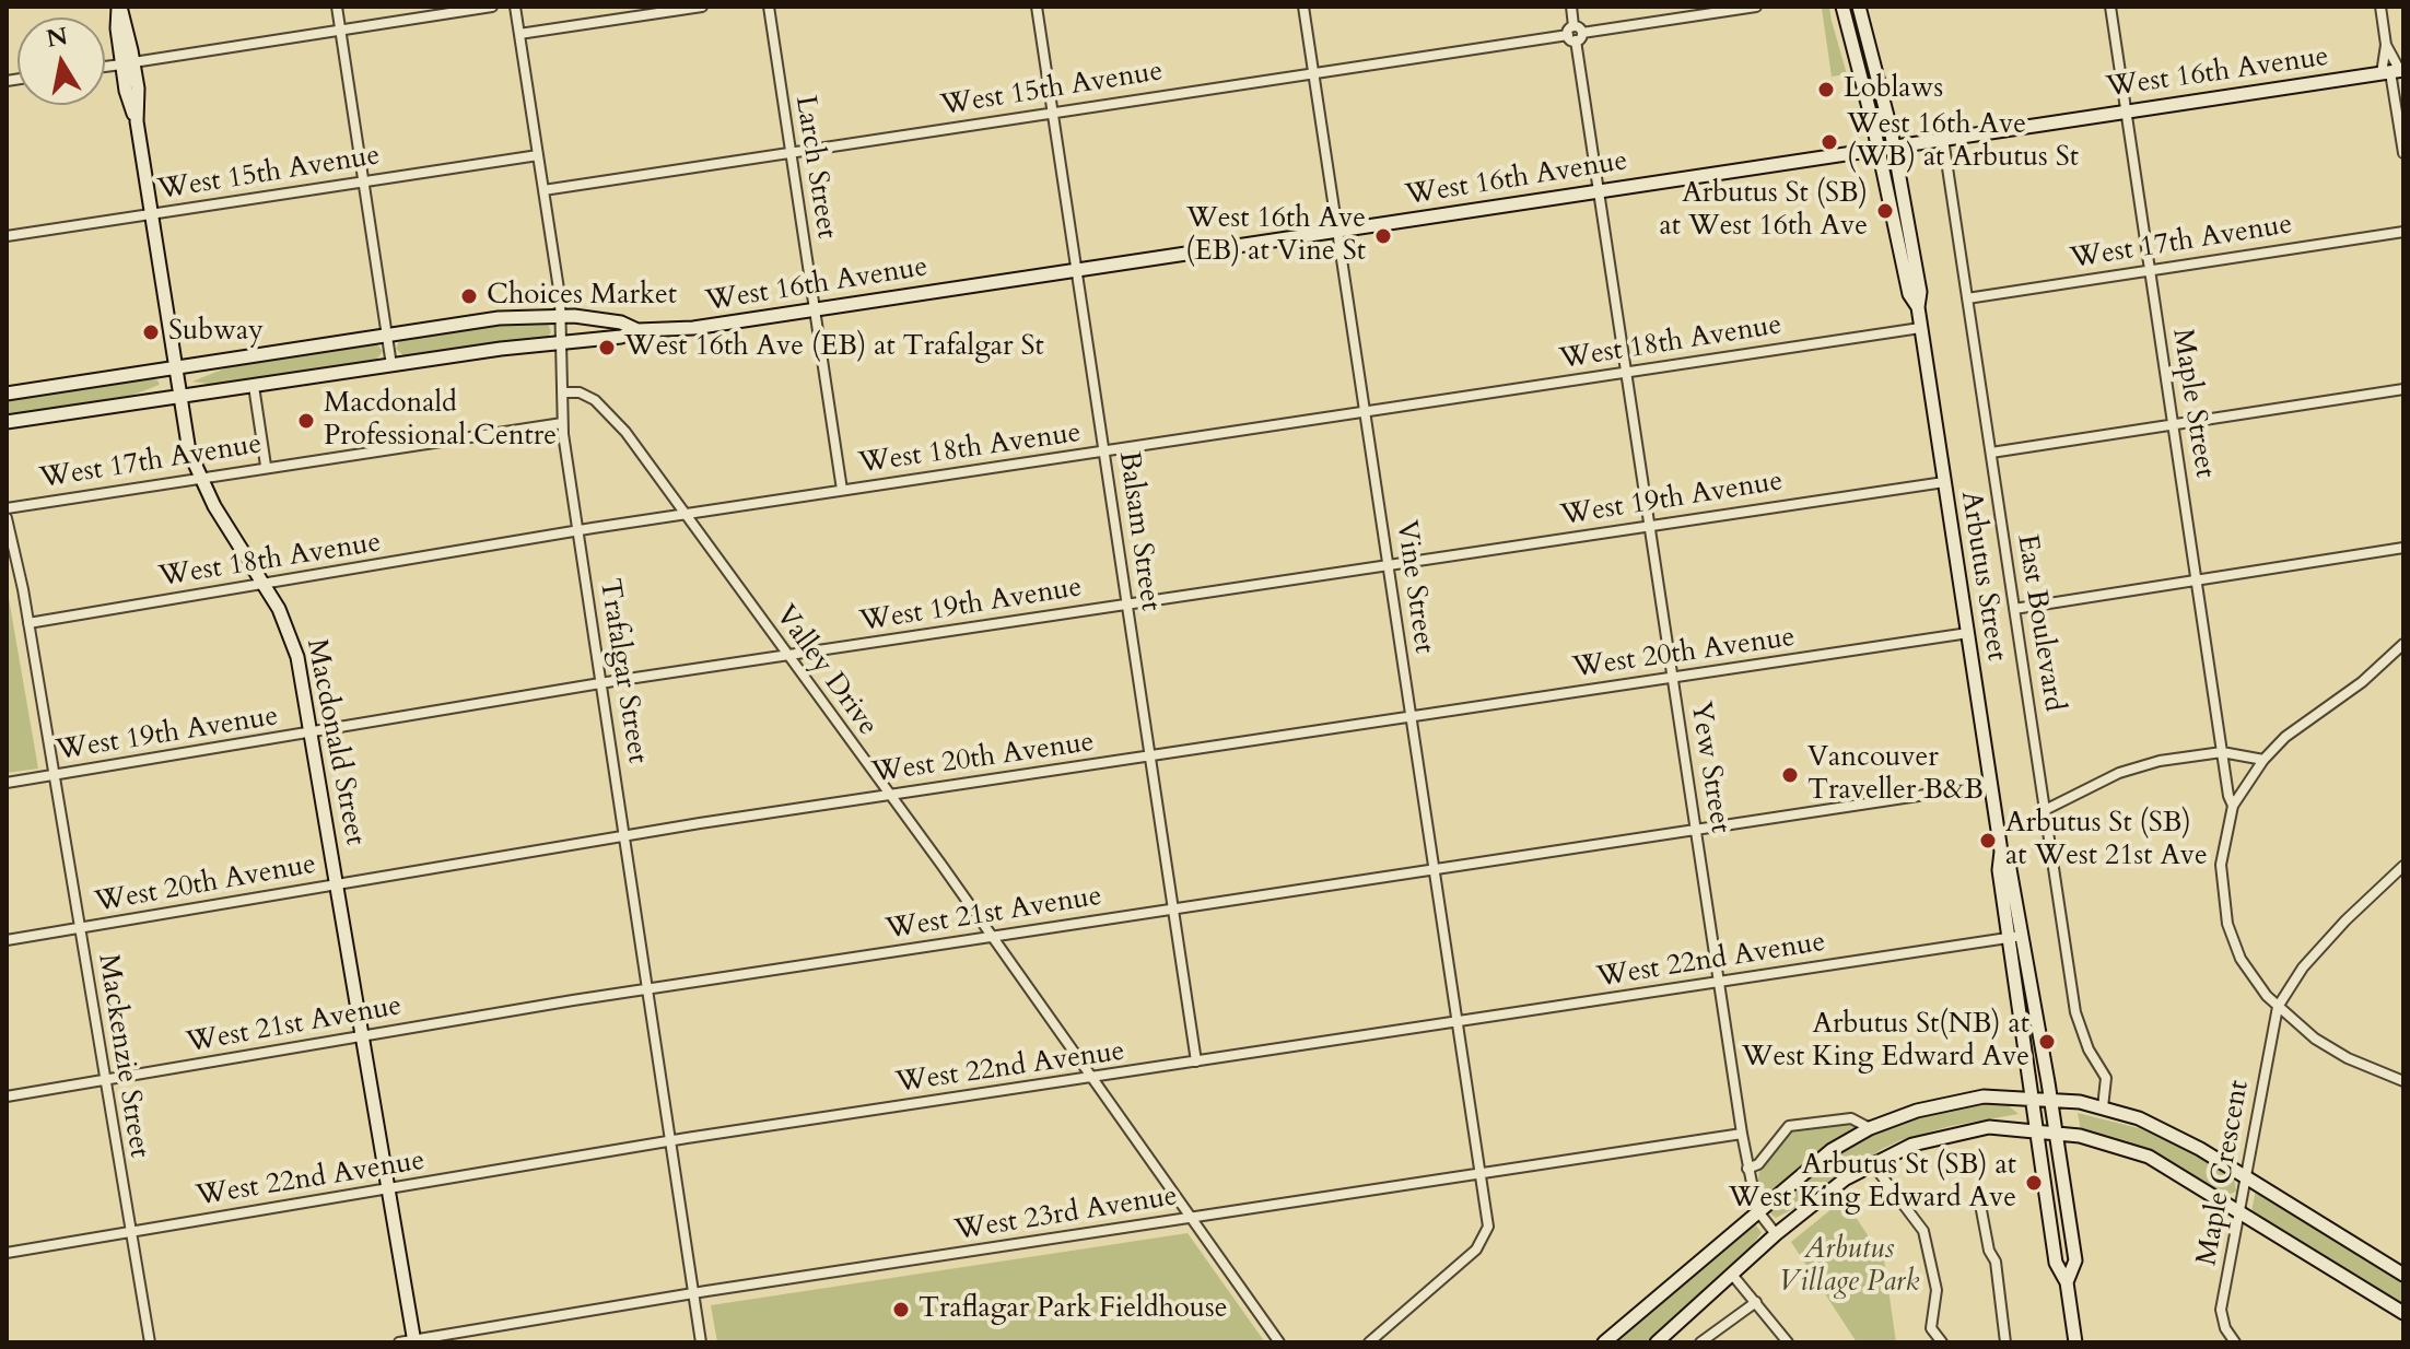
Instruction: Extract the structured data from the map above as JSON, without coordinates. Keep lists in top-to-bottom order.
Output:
{
  "streets": {
    "main road": ["West 16th Avenue", "Arbutus Street", "Macdonald Street"],
    "street": [
      "West 15th Avenue",
      "Larch Street",
      "West 17th Avenue",
      "West 18th Avenue",
      "Maple Street",
      "West 19th Avenue",
      "Balsam Street",
      "Vine Street",
      "East Boulevard",
      "West 20th Avenue",
      "Trafalgar Street",
      "Valley Drive",
      "Yew Street",
      "West 21st Avenue",
      "West 22nd Avenue",
      "Mackenzie Street",
      "Maple Crescent",
      "West 23rd Avenue"
    ]
  },
  "crossings": [
    ["West 16th Avenue", "Larch Street"],
    ["West 16th Avenue", "Maple Street"],
    ["West 16th Avenue", "Balsam Street"],
    ["West 16th Avenue", "Arbutus Street"],
    ["West 16th Avenue", "Vine Street"],
    ["West 16th Avenue", "East Boulevard"],
    ["West 16th Avenue", "Trafalgar Street"],
    ["West 16th Avenue", "Macdonald Street"],
    ["West 16th Avenue", "Yew Street"],
    ["West 15th Avenue", "Larch Street"],
    ["West 15th Avenue", "Balsam Street"],
    ["West 15th Avenue", "Vine Street"],
    ["West 15th Avenue", "Trafalgar Street"],
    ["West 15th Avenue", "Macdonald Street"],
    ["West 15th Avenue", "Yew Street"],
    ["Larch Street", "West 18th Avenue"],
    ["West 17th Avenue", "Maple Street"],
    ["West 17th Avenue", "East Boulevard"],
    ["West 17th Avenue", "Trafalgar Street"],
    ["West 17th Avenue", "Macdonald Street"],
    ["West 18th Avenue", "Balsam Street"],
    ["West 18th Avenue", "Arbutus Street"],
    ["West 18th Avenue", "Vine Street"],
    ["West 18th Avenue", "Trafalgar Street"],
    ["West 18th Avenue", "Valley Drive"],
    ["West 18th Avenue", "Macdonald Street"],
    ["West 18th Avenue", "Yew Street"],
    ["West 18th Avenue", "Mackenzie Street"],
    ["West 19th Avenue", "Balsam Street"],
    ["West 19th Avenue", "Arbutus Street"],
    ["West 19th Avenue", "Vine Street"],
    ["West 19th Avenue", "Trafalgar Street"],
    ["West 19th Avenue", "Valley Drive"],
    ["West 19th Avenue", "Macdonald Street"],
    ["West 19th Avenue", "Yew Street"],
    ["West 19th Avenue", "Mackenzie Street"],
    ["Balsam Street", "West 20th Avenue"],
    ["Balsam Street", "West 21st Avenue"],
    ["Balsam Street", "West 22nd Avenue"],
    ["Arbutus Street", "West 20th Avenue"],
    ["Arbutus Street", "West 21st Avenue"],
    ["Arbutus Street", "West 22nd Avenue"],
    ["Vine Street", "West 20th Avenue"],
    ["Vine Street", "West 21st Avenue"],
    ["Vine Street", "West 22nd Avenue"],
    ["Vine Street", "West 23rd Avenue"],
    ["West 20th Avenue", "Trafalgar Street"],
    ["West 20th Avenue", "Valley Drive"],
    ["West 20th Avenue", "Macdonald Street"],
    ["West 20th Avenue", "Yew Street"],
    ["West 20th Avenue", "Mackenzie Street"],
    ["Trafalgar Street", "Valley Drive"],
    ["Trafalgar Street", "West 21st Avenue"],
    ["Trafalgar Street", "West 22nd Avenue"],
    ["Trafalgar Street", "West 23rd Avenue"],
    ["Valley Drive", "West 21st Avenue"],
    ["Valley Drive", "West 22nd Avenue"],
    ["Valley Drive", "West 23rd Avenue"],
    ["Macdonald Street", "West 21st Avenue"],
    ["Macdonald Street", "West 22nd Avenue"],
    ["Macdonald Street", "West 23rd Avenue"],
    ["Yew Street", "West 21st Avenue"],
    ["Yew Street", "West 22nd Avenue"],
    ["Yew Street", "West 23rd Avenue"],
    ["West 21st Avenue", "Mackenzie Street"],
    ["West 22nd Avenue", "Mackenzie Street"]
  ],
  "parks": ["Arbutus Village Park"],
  "places": [
    "Loblaws",
    "West 16th Ave (WB) at Arbutus St",
    "Arbutus St (SB) at West 16th Ave",
    "West 16th Ave (EB) at Vine St",
    "Choices Market",
    "Subway",
    "West 16th Ave (EB) at Trafalgar St",
    "Macdonald Professional Centre",
    "Vancouver Traveller B&B",
    "Arbutus St (SB) at West 21st Ave",
    "Arbutus St(NB) at West King Edward Ave",
    "Arbutus St (SB) at West King Edward Ave",
    "Traflagar Park Fieldhouse"
  ],
  "north": "top"
}
